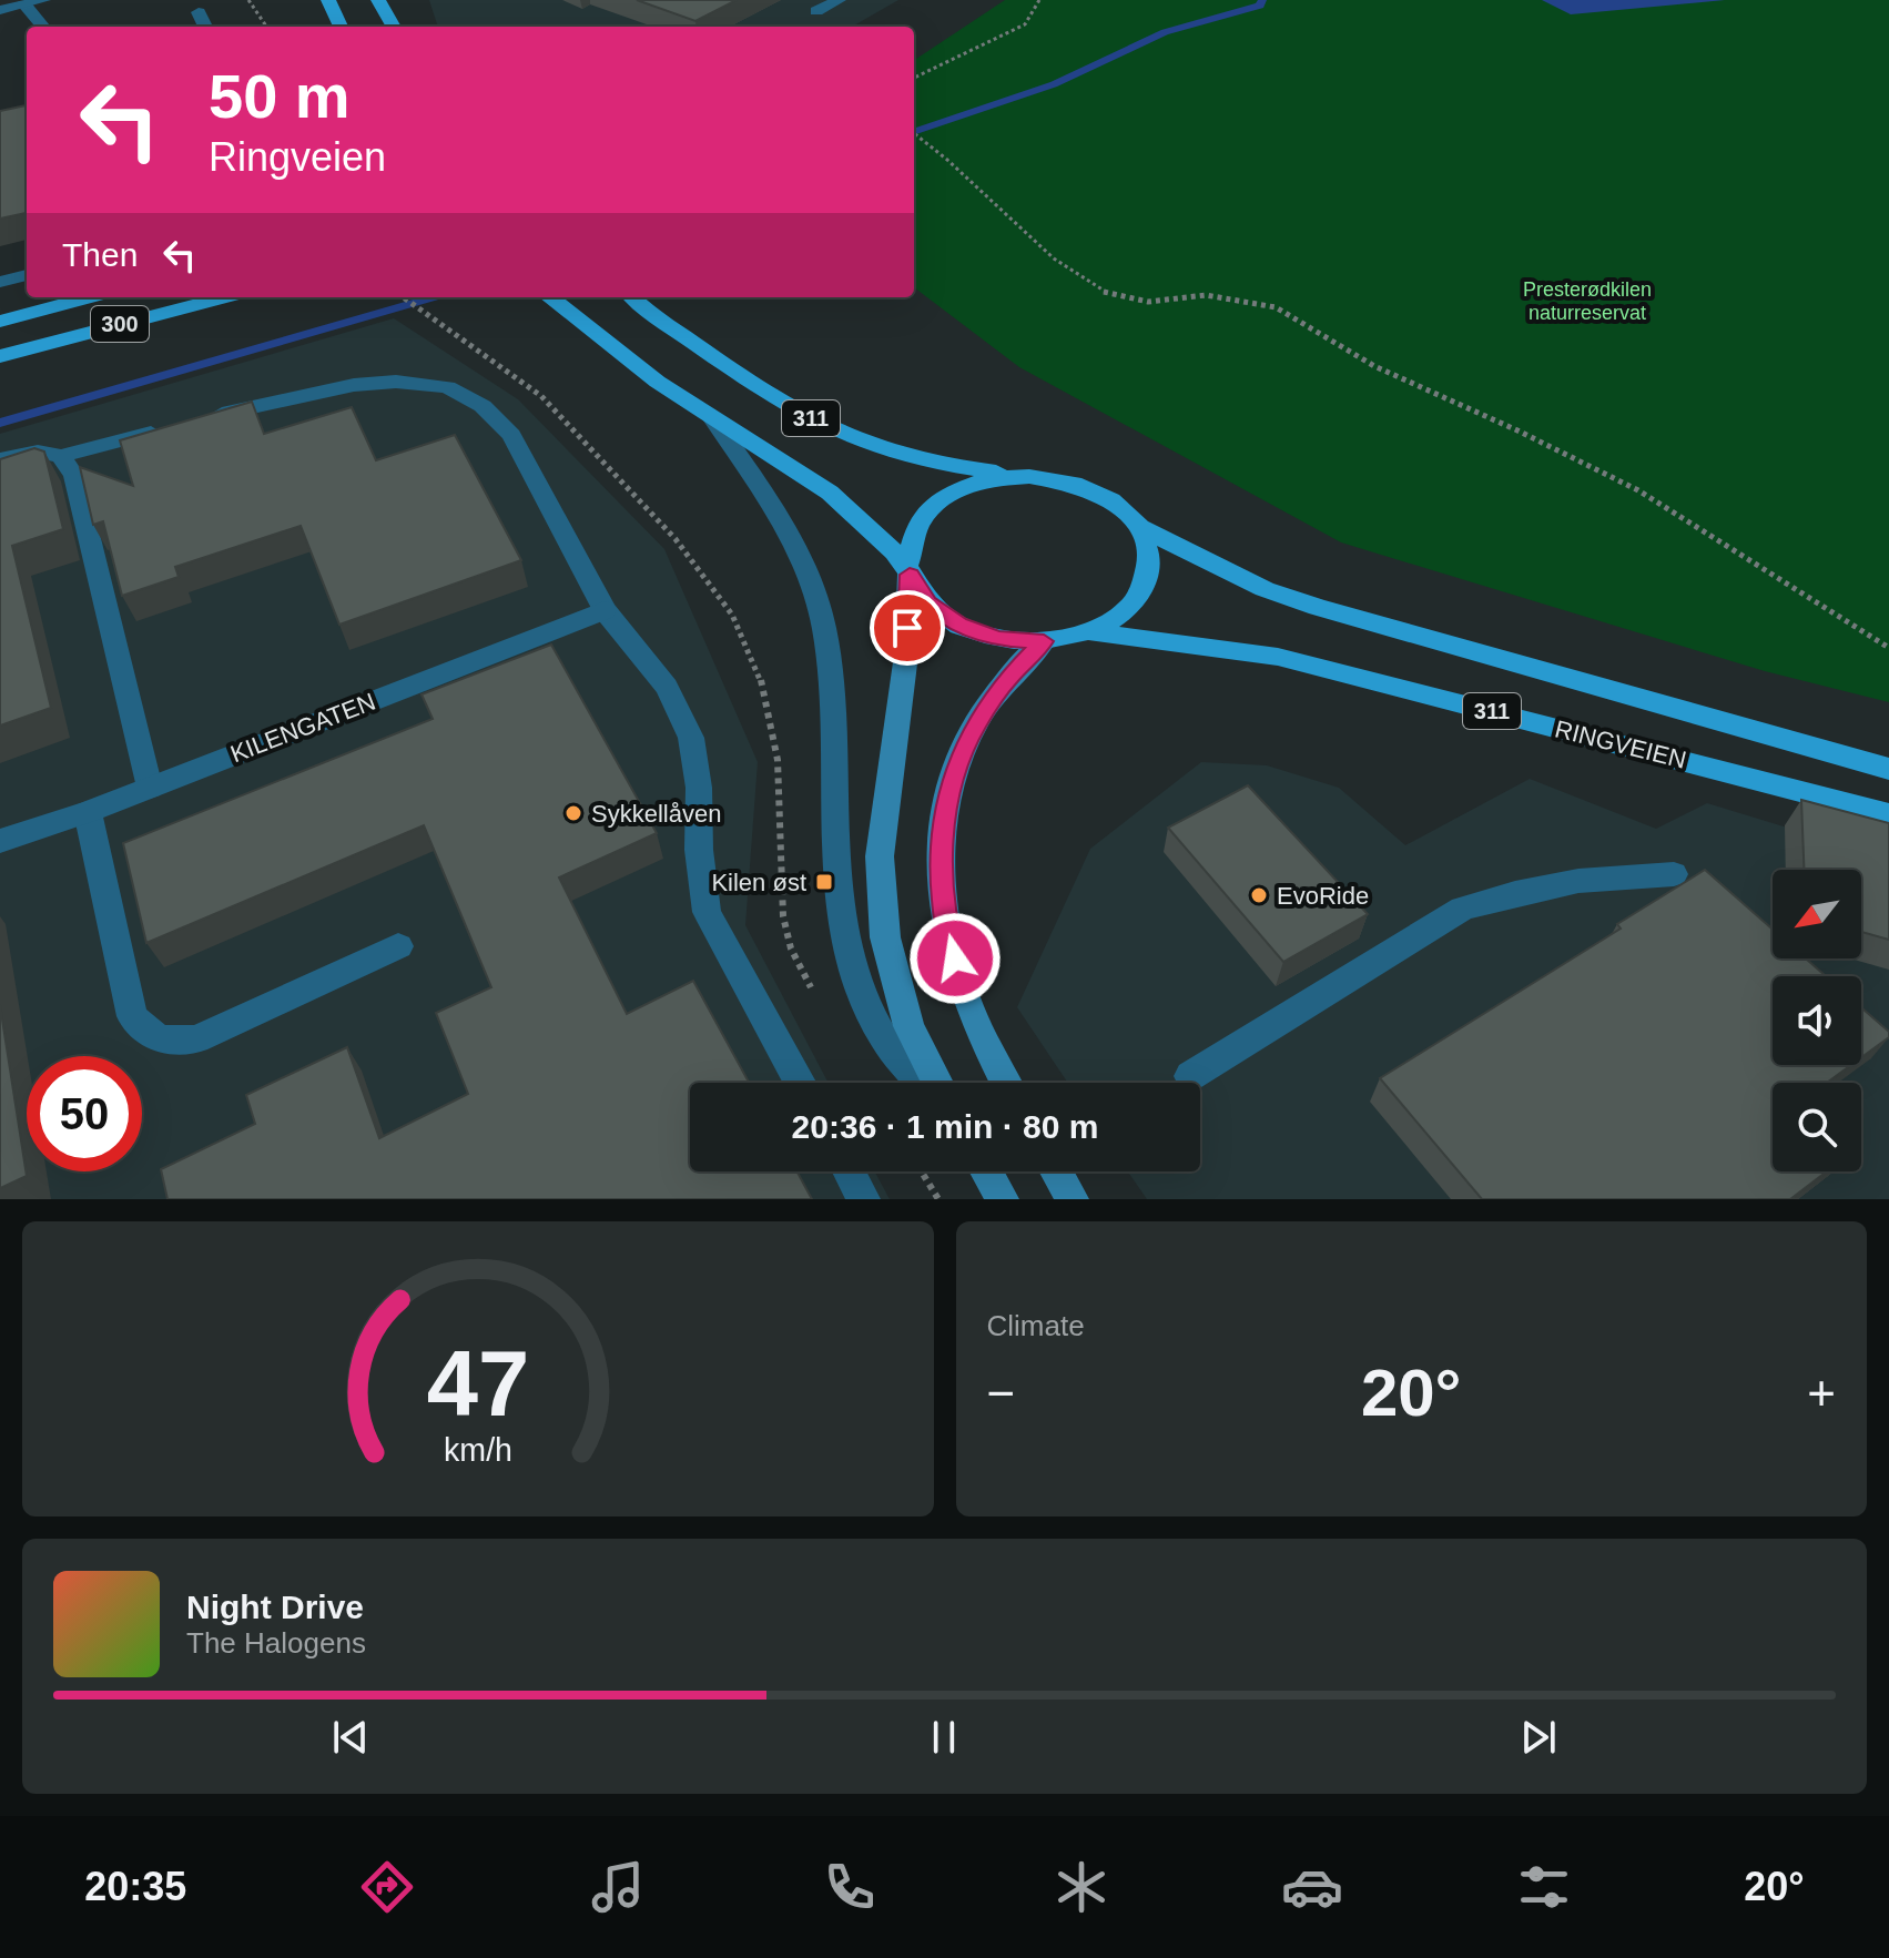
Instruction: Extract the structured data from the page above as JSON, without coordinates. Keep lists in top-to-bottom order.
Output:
{
  "streets": {
    "main road": ["300", "311", "RINGVEIEN"],
    "street": ["KILENGATEN"]
  },
  "crossings": [
    ["311", "RINGVEIEN"]
  ],
  "parks": ["Presterødkilen naturreservat"],
  "places": {
    "other": ["Sykkellåven", "EvoRide"],
    "transit": ["Kilen øst"]
  },
  "north": "bottom left",
  "page": {
    "turn": ["50 m", "Ringveien"],
    "then": "Then",
    "limit": "50",
    "trip": "20:36 · 1 min · 80 m",
    "tile": "Climate",
    "heat": ["−", "20°", "+"],
    "song": ["Night Drive", "The Halogens"],
    "tabs": ["20:35", "20°"],
    "gauge": ["47", "km/h"]
  }
}
